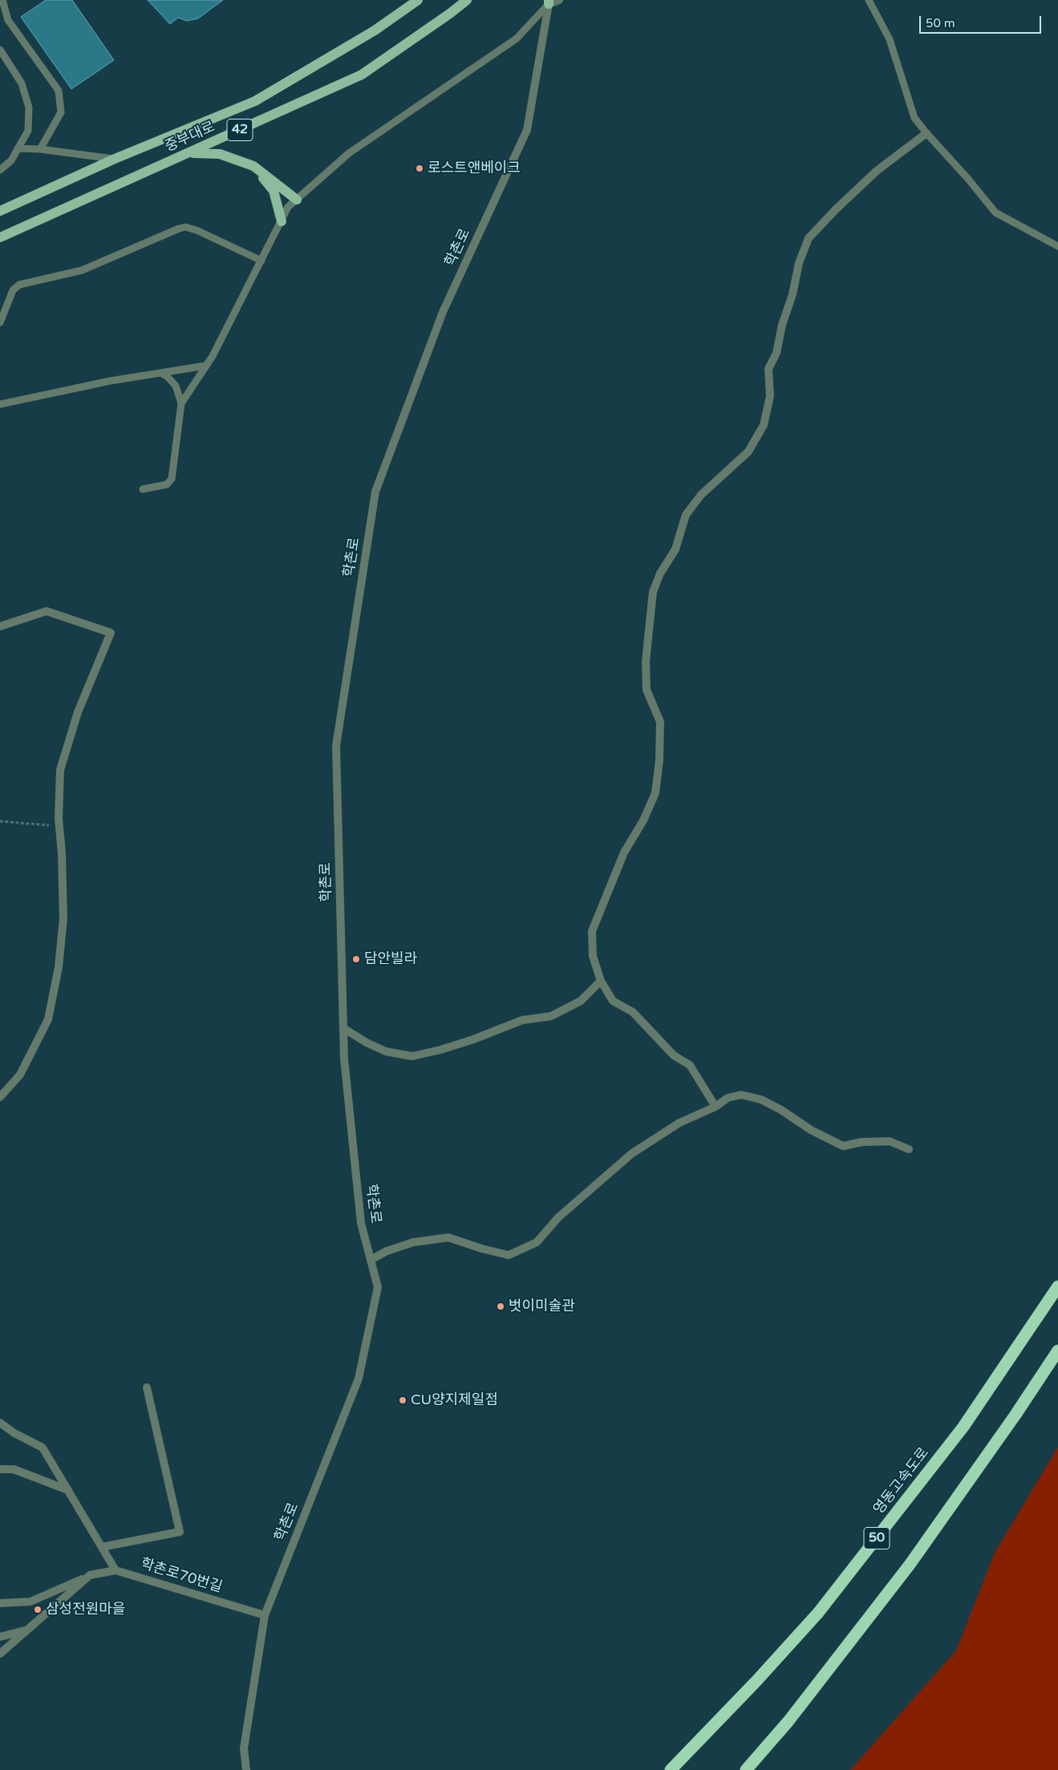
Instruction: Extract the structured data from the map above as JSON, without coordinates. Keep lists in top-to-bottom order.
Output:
{
  "streets": {
    "highway": ["영동고속도로", "50"],
    "main road": ["42", "중부대로"],
    "street": ["학촌로", "학촌로70번길"]
  },
  "crossings": [
    ["학촌로", "학촌로70번길"]
  ],
  "places": [
    "로스트앤베이크",
    "담안빌라",
    "벗이미술관",
    "CU양지제일점",
    "삼성전원마을"
  ],
  "scale_bar": "50 m"
}
